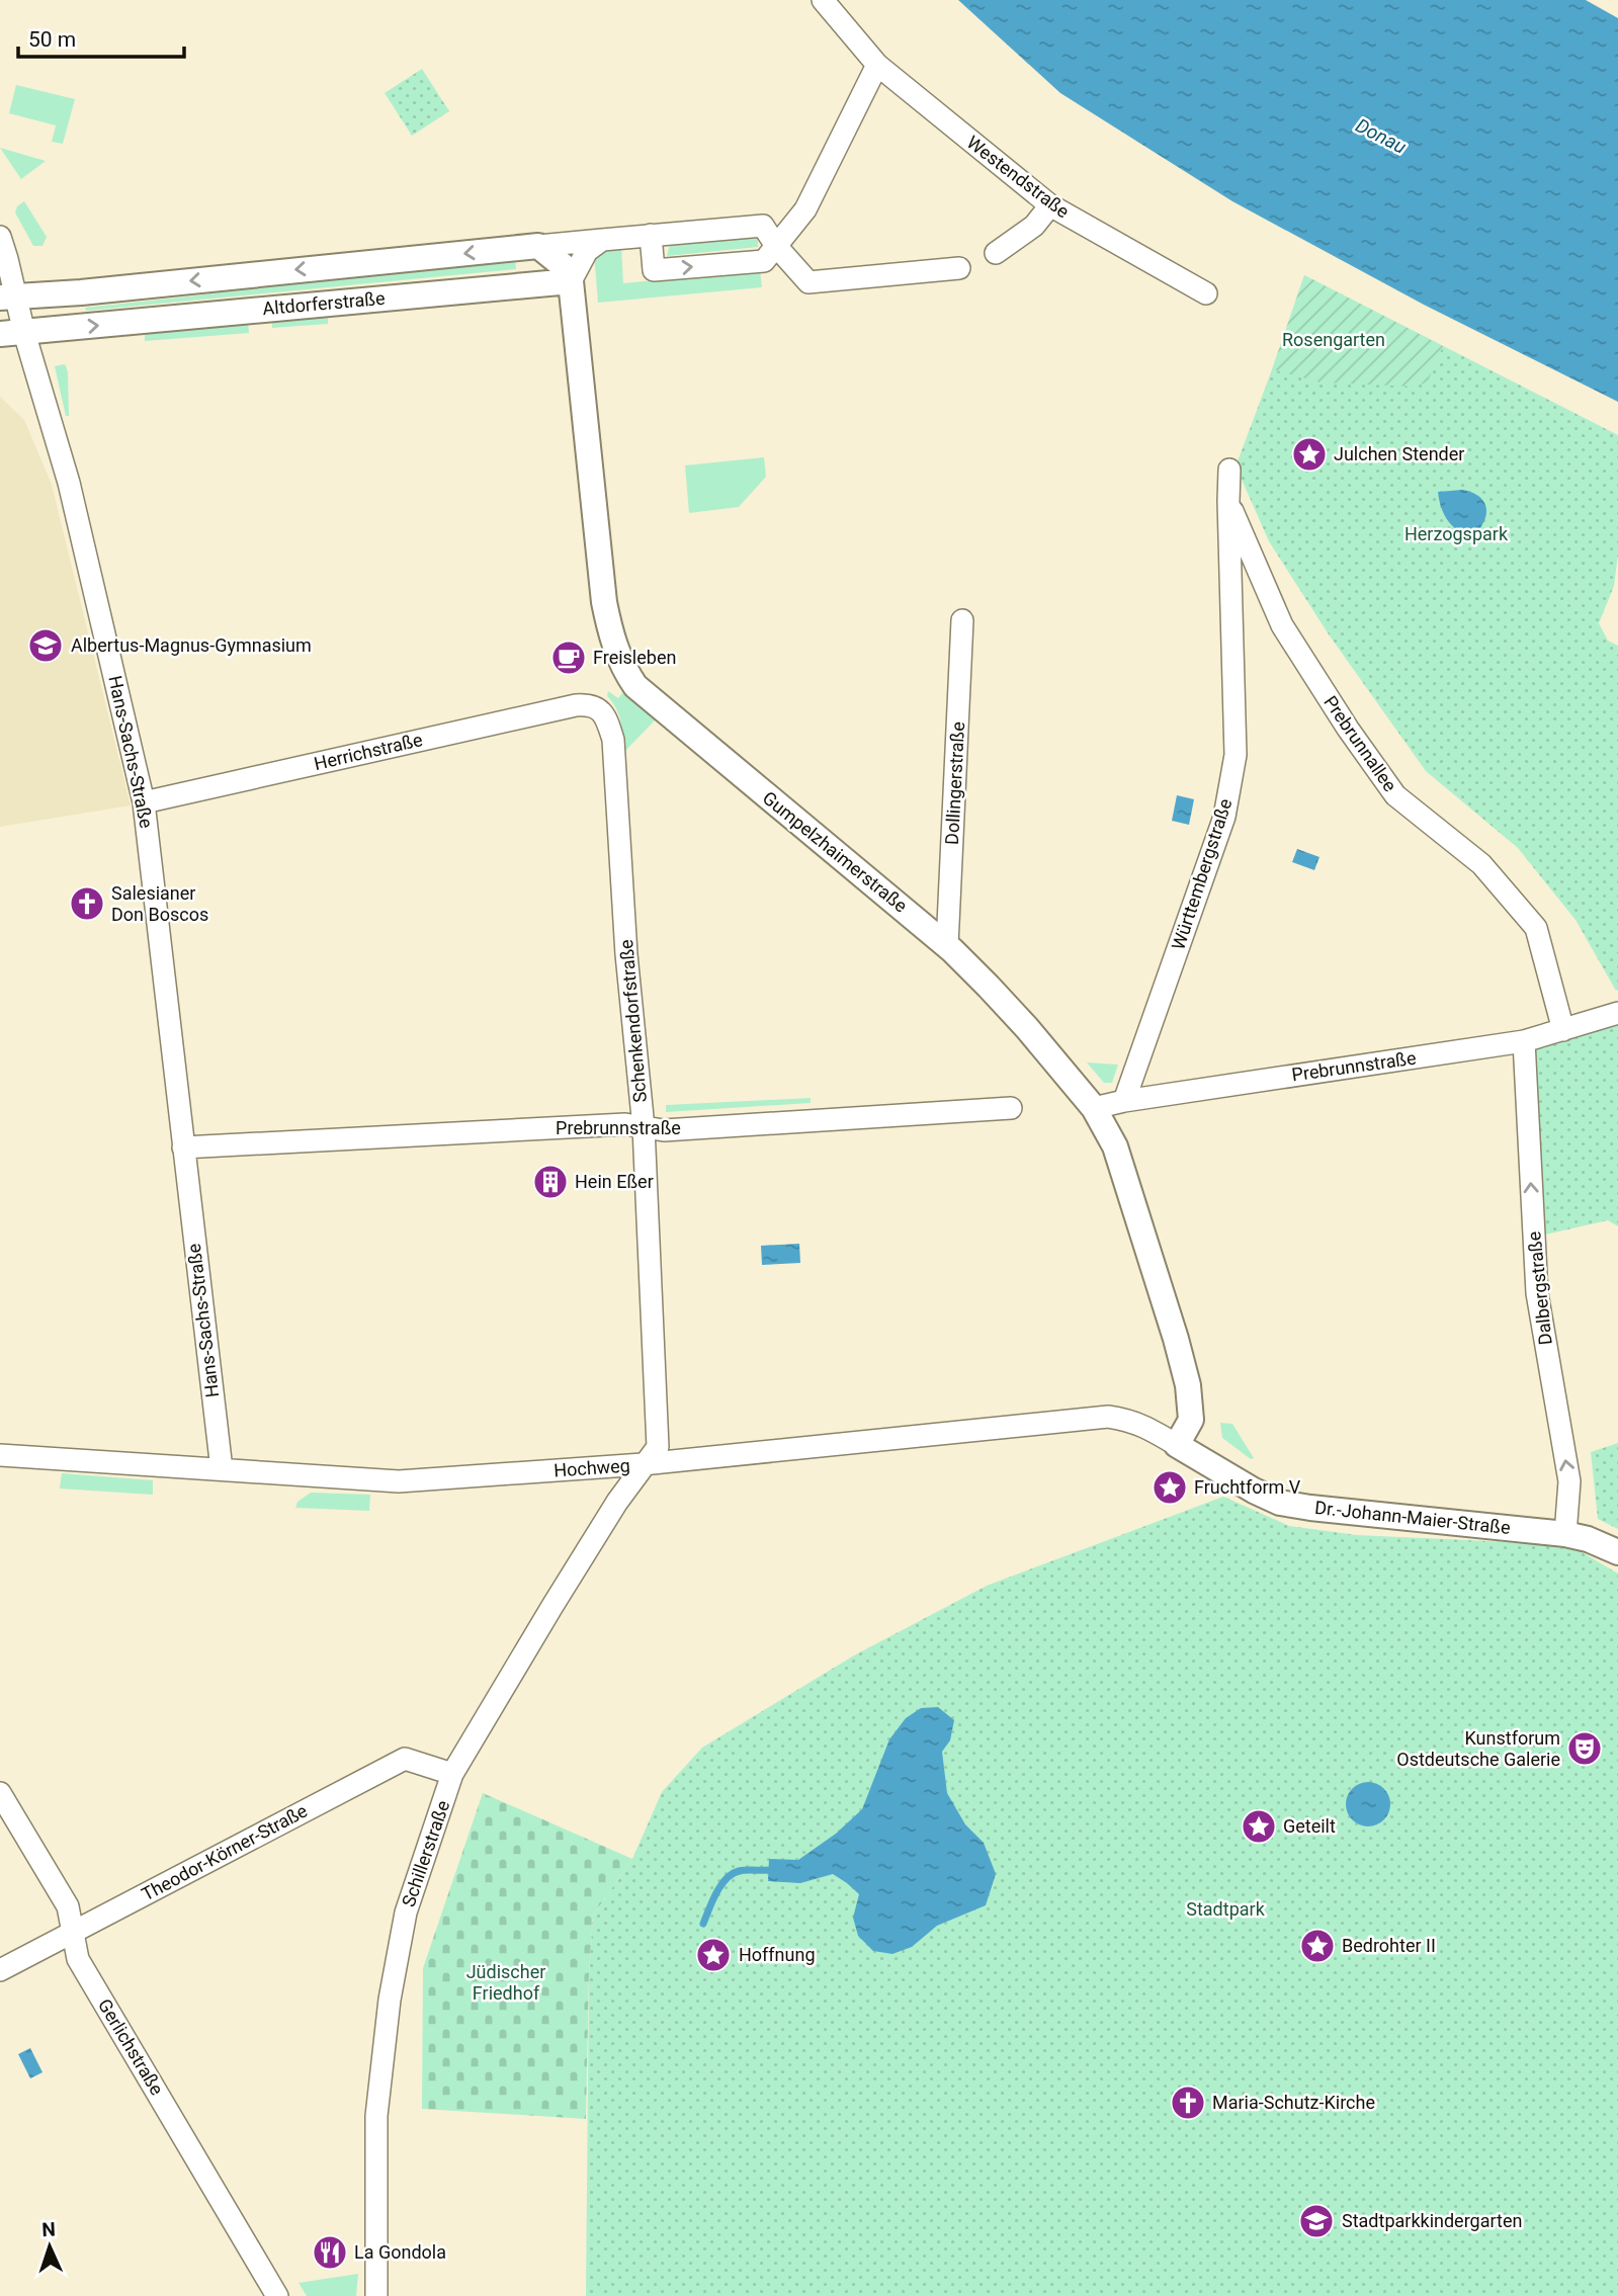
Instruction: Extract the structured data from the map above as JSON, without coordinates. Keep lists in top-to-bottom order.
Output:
{
  "streets": {
    "street": [
      "Westendstraße",
      "Altdorferstraße",
      "Prebrunnallee",
      "Hans-Sachs-Straße",
      "Herrichstraße",
      "Dollingerstraße",
      "Gumpelzhaimerstraße",
      "Württembergstraße",
      "Schenkendorfstraße",
      "Prebrunnstraße",
      "Dalbergstraße",
      "Hochweg",
      "Dr.-Johann-Maier-Straße",
      "Theodor-Körner-Straße",
      "Schillerstraße",
      "Gerlichstraße"
    ]
  },
  "crossings": [
    ["Altdorferstraße", "Hans-Sachs-Straße"],
    ["Altdorferstraße", "Gumpelzhaimerstraße"],
    ["Prebrunnallee", "Württembergstraße"],
    ["Prebrunnallee", "Prebrunnstraße"],
    ["Hans-Sachs-Straße", "Herrichstraße"],
    ["Hans-Sachs-Straße", "Prebrunnstraße"],
    ["Hans-Sachs-Straße", "Hochweg"],
    ["Herrichstraße", "Schenkendorfstraße"],
    ["Dollingerstraße", "Gumpelzhaimerstraße"],
    ["Gumpelzhaimerstraße", "Prebrunnstraße"],
    ["Gumpelzhaimerstraße", "Hochweg"],
    ["Gumpelzhaimerstraße", "Dr.-Johann-Maier-Straße"],
    ["Württembergstraße", "Prebrunnstraße"],
    ["Schenkendorfstraße", "Prebrunnstraße"],
    ["Schenkendorfstraße", "Hochweg"],
    ["Schenkendorfstraße", "Schillerstraße"],
    ["Prebrunnstraße", "Dalbergstraße"],
    ["Dalbergstraße", "Dr.-Johann-Maier-Straße"],
    ["Hochweg", "Dr.-Johann-Maier-Straße"],
    ["Hochweg", "Schillerstraße"],
    ["Theodor-Körner-Straße", "Schillerstraße"],
    ["Theodor-Körner-Straße", "Gerlichstraße"]
  ],
  "one_way": ["Dalbergstraße"],
  "water": ["Donau"],
  "parks": [
    "Rosengarten",
    "Herzogspark",
    "Stadtpark",
    "Jüdischer Friedhof"
  ],
  "places": {
    "place": [
      "Julchen Stender",
      "Fruchtform V",
      "Geteilt",
      "Bedrohter II",
      "Hoffnung"
    ],
    "school or university": ["Albertus-Magnus-Gymnasium", "Stadtparkkindergarten"],
    "cafe": ["Freisleben"],
    "church": ["Salesianer Don Boscos", "Maria-Schutz-Kirche"],
    "building": ["Hein Eßer"],
    "theatre": ["Kunstforum Ostdeutsche Galerie"],
    "restaurant": ["La Gondola"]
  },
  "scale_bar": "50 m",
  "north": "top"
}
